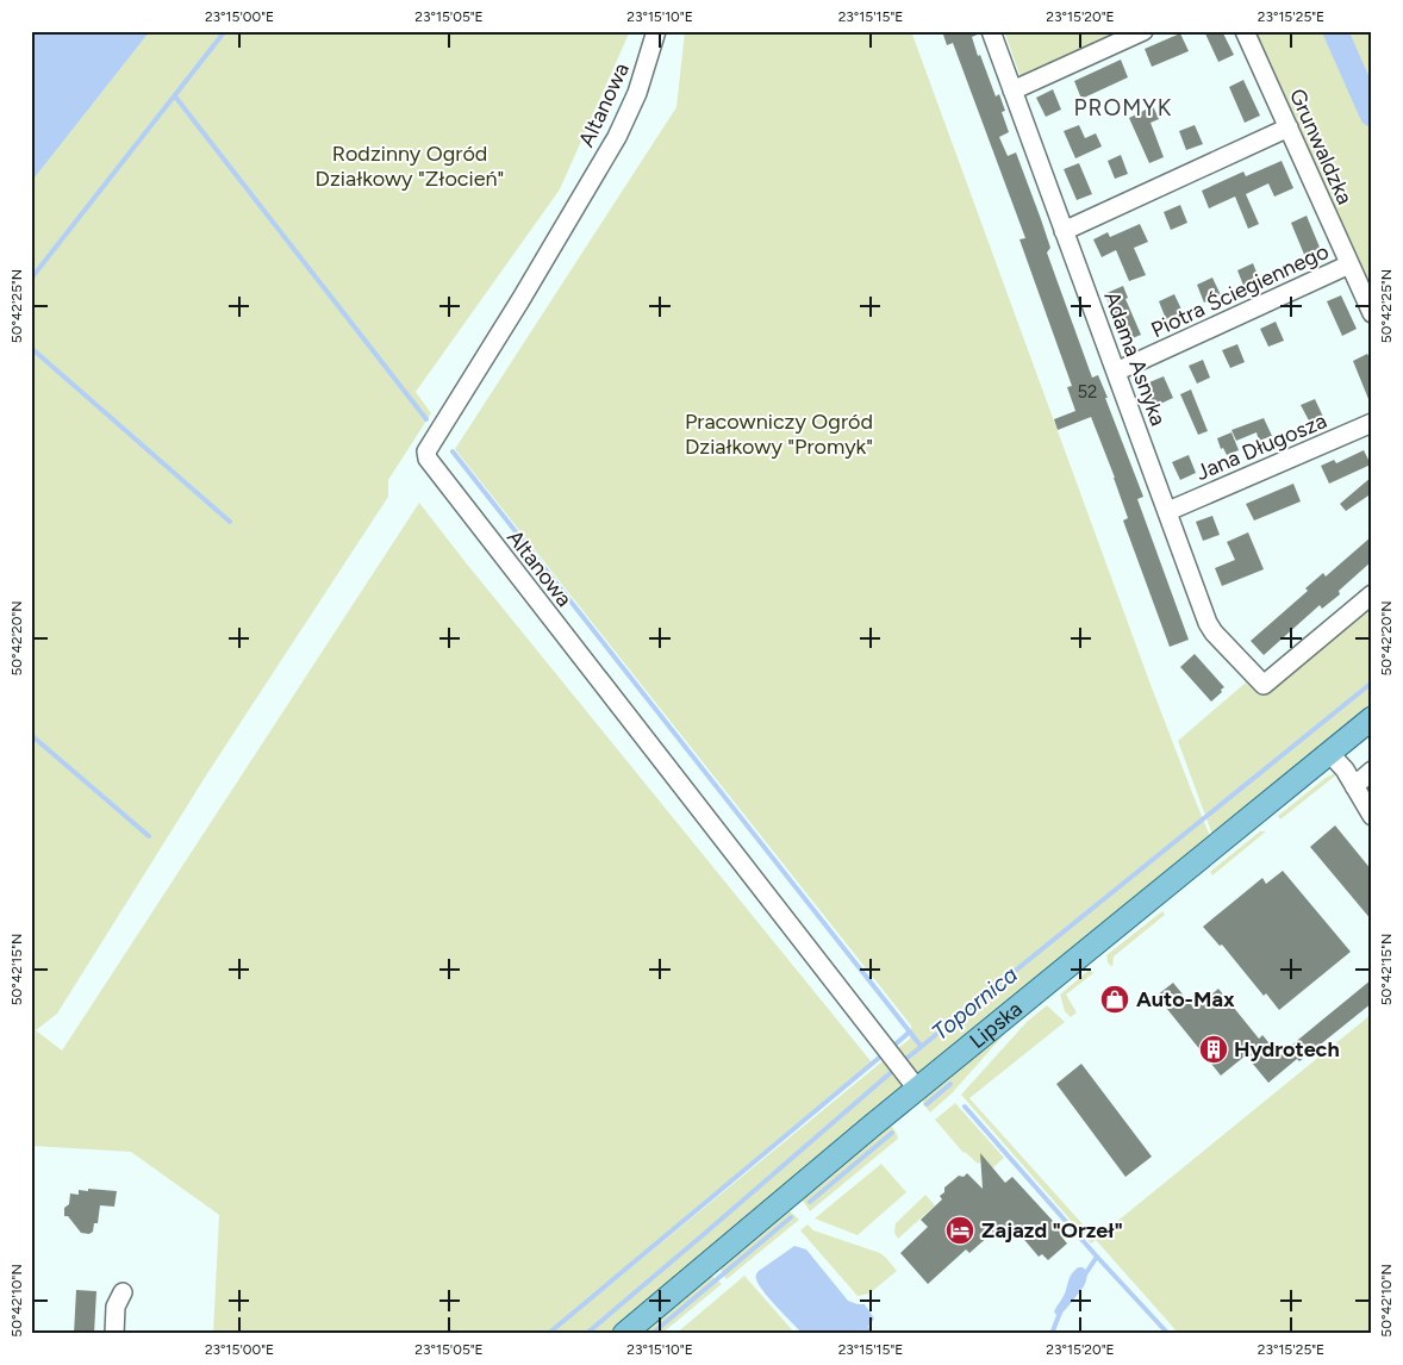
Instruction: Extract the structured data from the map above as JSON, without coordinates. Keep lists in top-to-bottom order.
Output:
{
  "streets": {
    "main road": ["Lipska"],
    "street": [
      "Altanowa",
      "Grunwaldzka",
      "Piotra Ściegiennego",
      "Adama Asnyka",
      "Jana Długosza"
    ]
  },
  "crossings": [
    ["Altanowa", "Lipska"],
    ["Grunwaldzka", "Piotra Ściegiennego"],
    ["Piotra Ściegiennego", "Adama Asnyka"],
    ["Adama Asnyka", "Jana Długosza"]
  ],
  "districts": ["PROMYK"],
  "water": ["Topornica"],
  "parks": ["Rodzinny Ogród Działkowy \"Złocień\"", "Pracowniczy Ogród Działkowy \"Promyk\""],
  "places": {
    "shop": ["Auto-Max"],
    "building": ["Hydrotech"],
    "hotel": ["Zajazd \"Orzeł\""]
  },
  "house_numbers": ["52"],
  "coordinates": [
    "23°15'00\"E",
    "23°15'05\"E",
    "23°15'10\"E",
    "23°15'15\"E",
    "23°15'20\"E",
    "23°15'25\"E",
    "50°42'25\"N",
    "50°42'20\"N",
    "50°42'15\"N",
    "50°42'10\"N"
  ]
}
